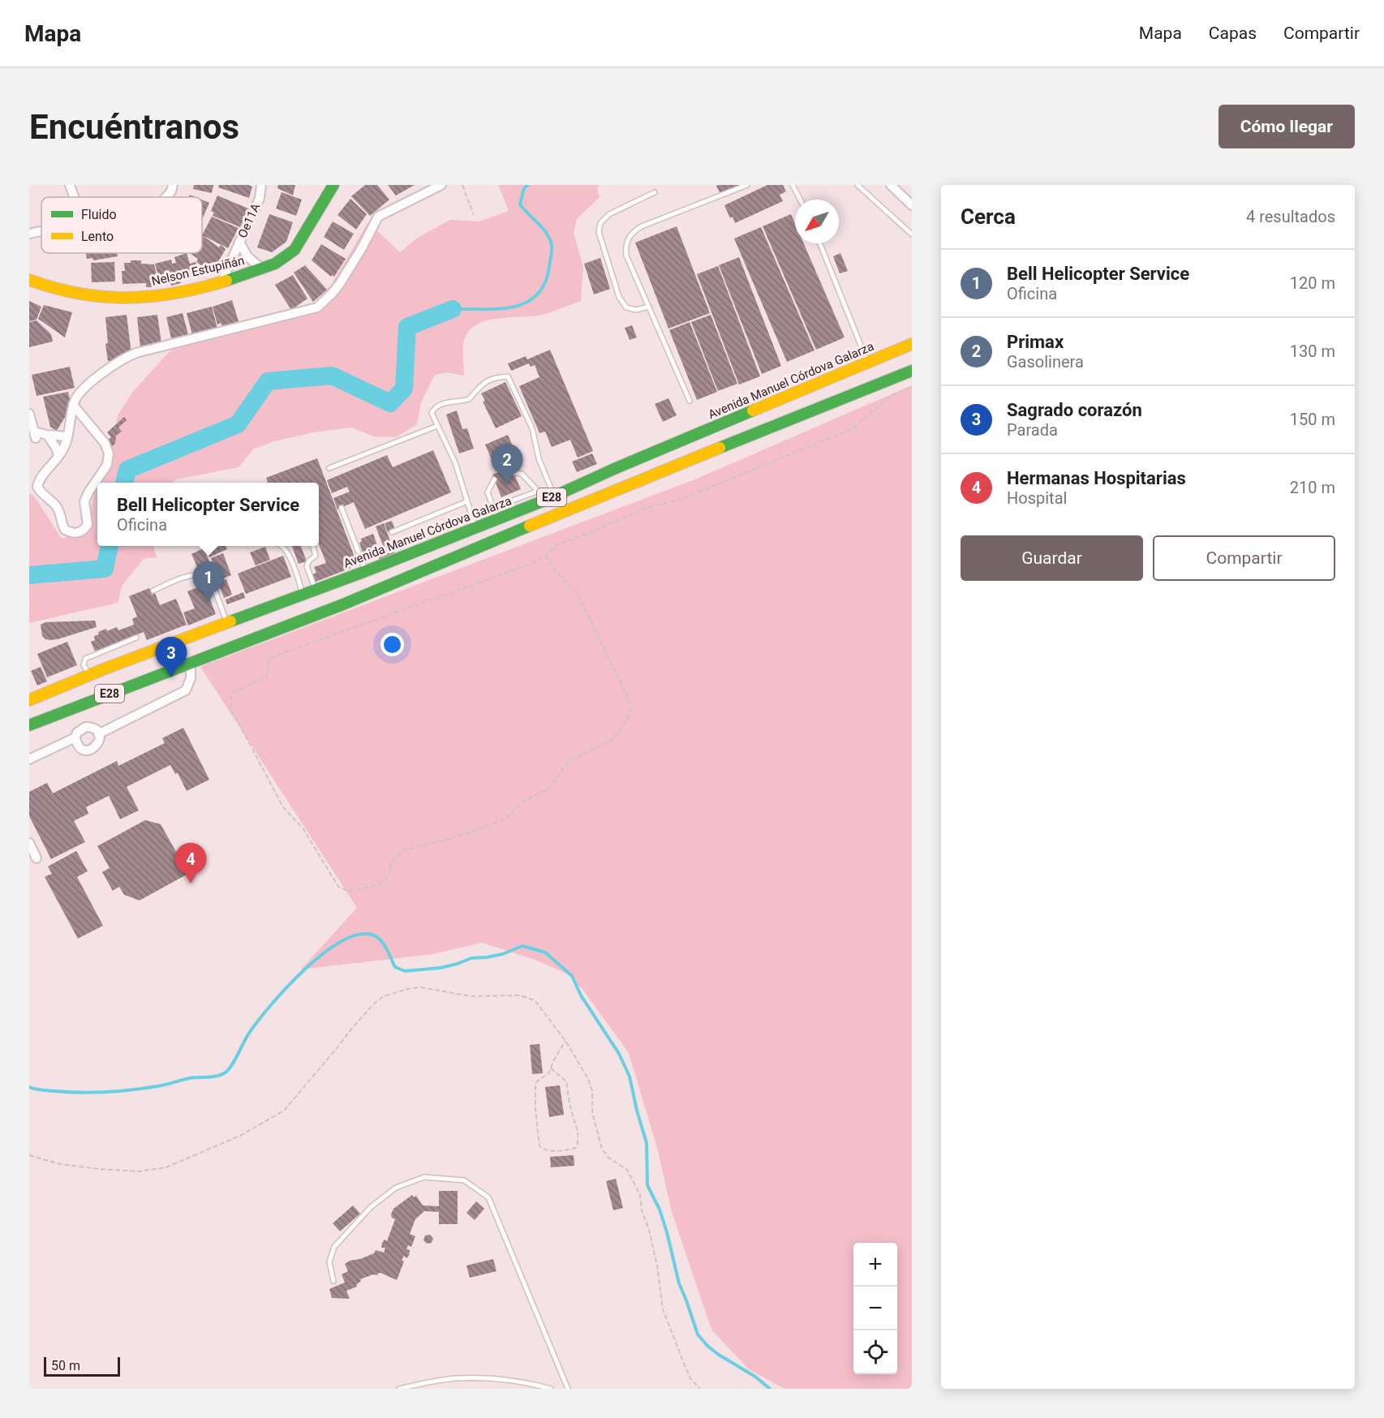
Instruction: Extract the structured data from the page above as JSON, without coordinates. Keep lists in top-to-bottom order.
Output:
{
  "streets": {
    "main road": ["Nelson Estupiñán", "Avenida Manuel Córdova Galarza", "E28"],
    "street": ["Oe11A"]
  },
  "crossings": [
    ["Oe11A", "Nelson Estupiñán"]
  ],
  "legend": ["Fluido", "Lento"],
  "scale_bar": "50 m",
  "north": "bottom left",
  "page": {
    "header": "Mapa",
    "nav": ["Mapa", "Capas", "Compartir"],
    "buttons": [
      "Cómo llegar",
      ["Guardar", "Compartir"]
    ],
    "title": "Encuéntranos",
    "heading": ["Cerca", "4 resultados"],
    "list": [
      {
        "mark": "1",
        "name": "Bell Helicopter Service",
        "note": "Oficina",
        "value": "120 m"
      },
      {
        "mark": "2",
        "name": "Primax",
        "note": "Gasolinera",
        "value": "130 m"
      },
      {
        "mark": "3",
        "name": "Sagrado corazón",
        "note": "Parada",
        "value": "150 m"
      },
      {
        "mark": "4",
        "name": "Hermanas Hospitarias",
        "note": "Hospital",
        "value": "210 m"
      }
    ],
    "pins": [
      "2",
      "1",
      "3",
      "4"
    ],
    "popup": ["Bell Helicopter Service", "Oficina"],
    "map_buttons": ["+", "−"],
    "scale": "50 m"
  }
}
